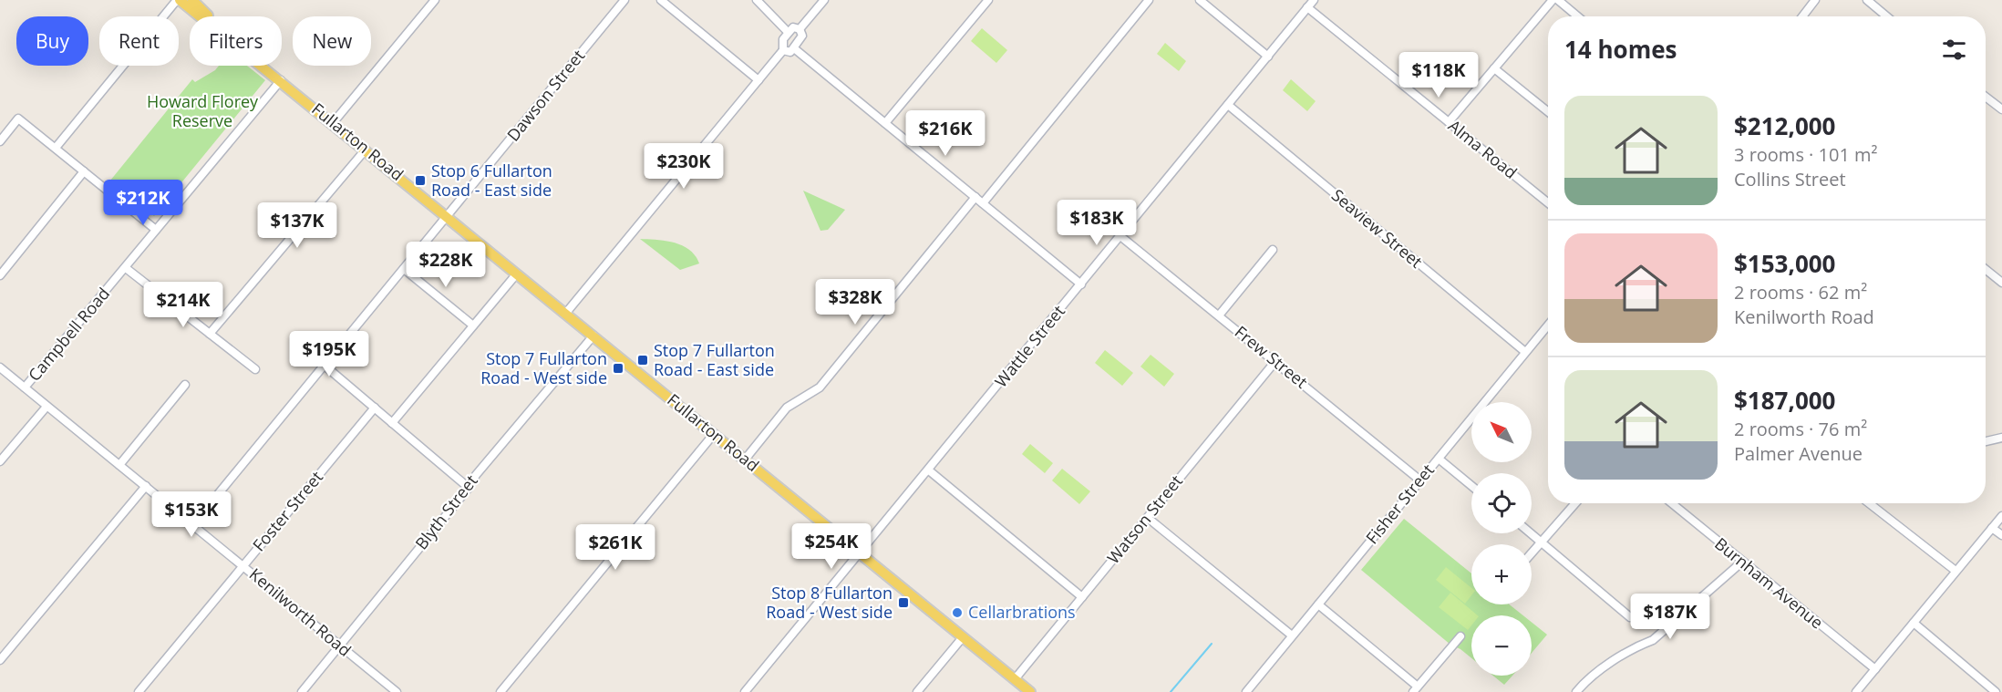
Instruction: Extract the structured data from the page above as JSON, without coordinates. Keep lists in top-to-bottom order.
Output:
{
  "streets": {
    "main road": ["Fullarton Road"],
    "street": [
      "Dawson Street",
      "Alma Road",
      "Seaview Street",
      "Campbell Road",
      "Wattle Street",
      "Frew Street",
      "Fisher Street",
      "Foster Street",
      "Blyth Street",
      "Watson Street",
      "Burnham Avenue",
      "Kenilworth Road"
    ]
  },
  "crossings": [
    ["Dawson Street", "Fullarton Road"],
    ["Dawson Street", "Kenilworth Road"],
    ["Fullarton Road", "Campbell Road"],
    ["Fullarton Road", "Wattle Street"],
    ["Fullarton Road", "Blyth Street"],
    ["Fullarton Road", "Watson Street"],
    ["Alma Road", "Wattle Street"],
    ["Seaview Street", "Wattle Street"],
    ["Seaview Street", "Fisher Street"],
    ["Campbell Road", "Kenilworth Road"],
    ["Wattle Street", "Frew Street"],
    ["Frew Street", "Fisher Street"],
    ["Frew Street", "Watson Street"],
    ["Foster Street", "Kenilworth Road"],
    ["Blyth Street", "Kenilworth Road"]
  ],
  "parks": ["Howard Florey Reserve"],
  "places": {
    "transit": [
      "Stop 6 Fullarton Road - East side",
      "Stop 7 Fullarton Road - East side",
      "Stop 7 Fullarton Road - West side",
      "Stop 8 Fullarton Road - West side"
    ],
    "other": ["Cellarbrations"]
  },
  "north": "top left",
  "page": {
    "chip": [
      "Buy",
      "Rent",
      "Filters",
      "New"
    ],
    "heading": "14 homes",
    "price": [
      "$118K",
      "$216K",
      "$230K",
      "$212K",
      "$183K",
      "$137K",
      "$228K",
      "$328K",
      "$214K",
      "$195K",
      "$153K",
      "$254K",
      "$261K",
      "$187K"
    ],
    "list": [
      {
        "name": "$212,000",
        "note": "3 rooms · 101 m² · Collins Street"
      },
      {
        "name": "$153,000",
        "note": "2 rooms · 62 m² · Kenilworth Road"
      },
      {
        "name": "$187,000",
        "note": "2 rooms · 76 m² · Palmer Avenue"
      }
    ],
    "map_buttons": ["+", "−"]
  }
}
